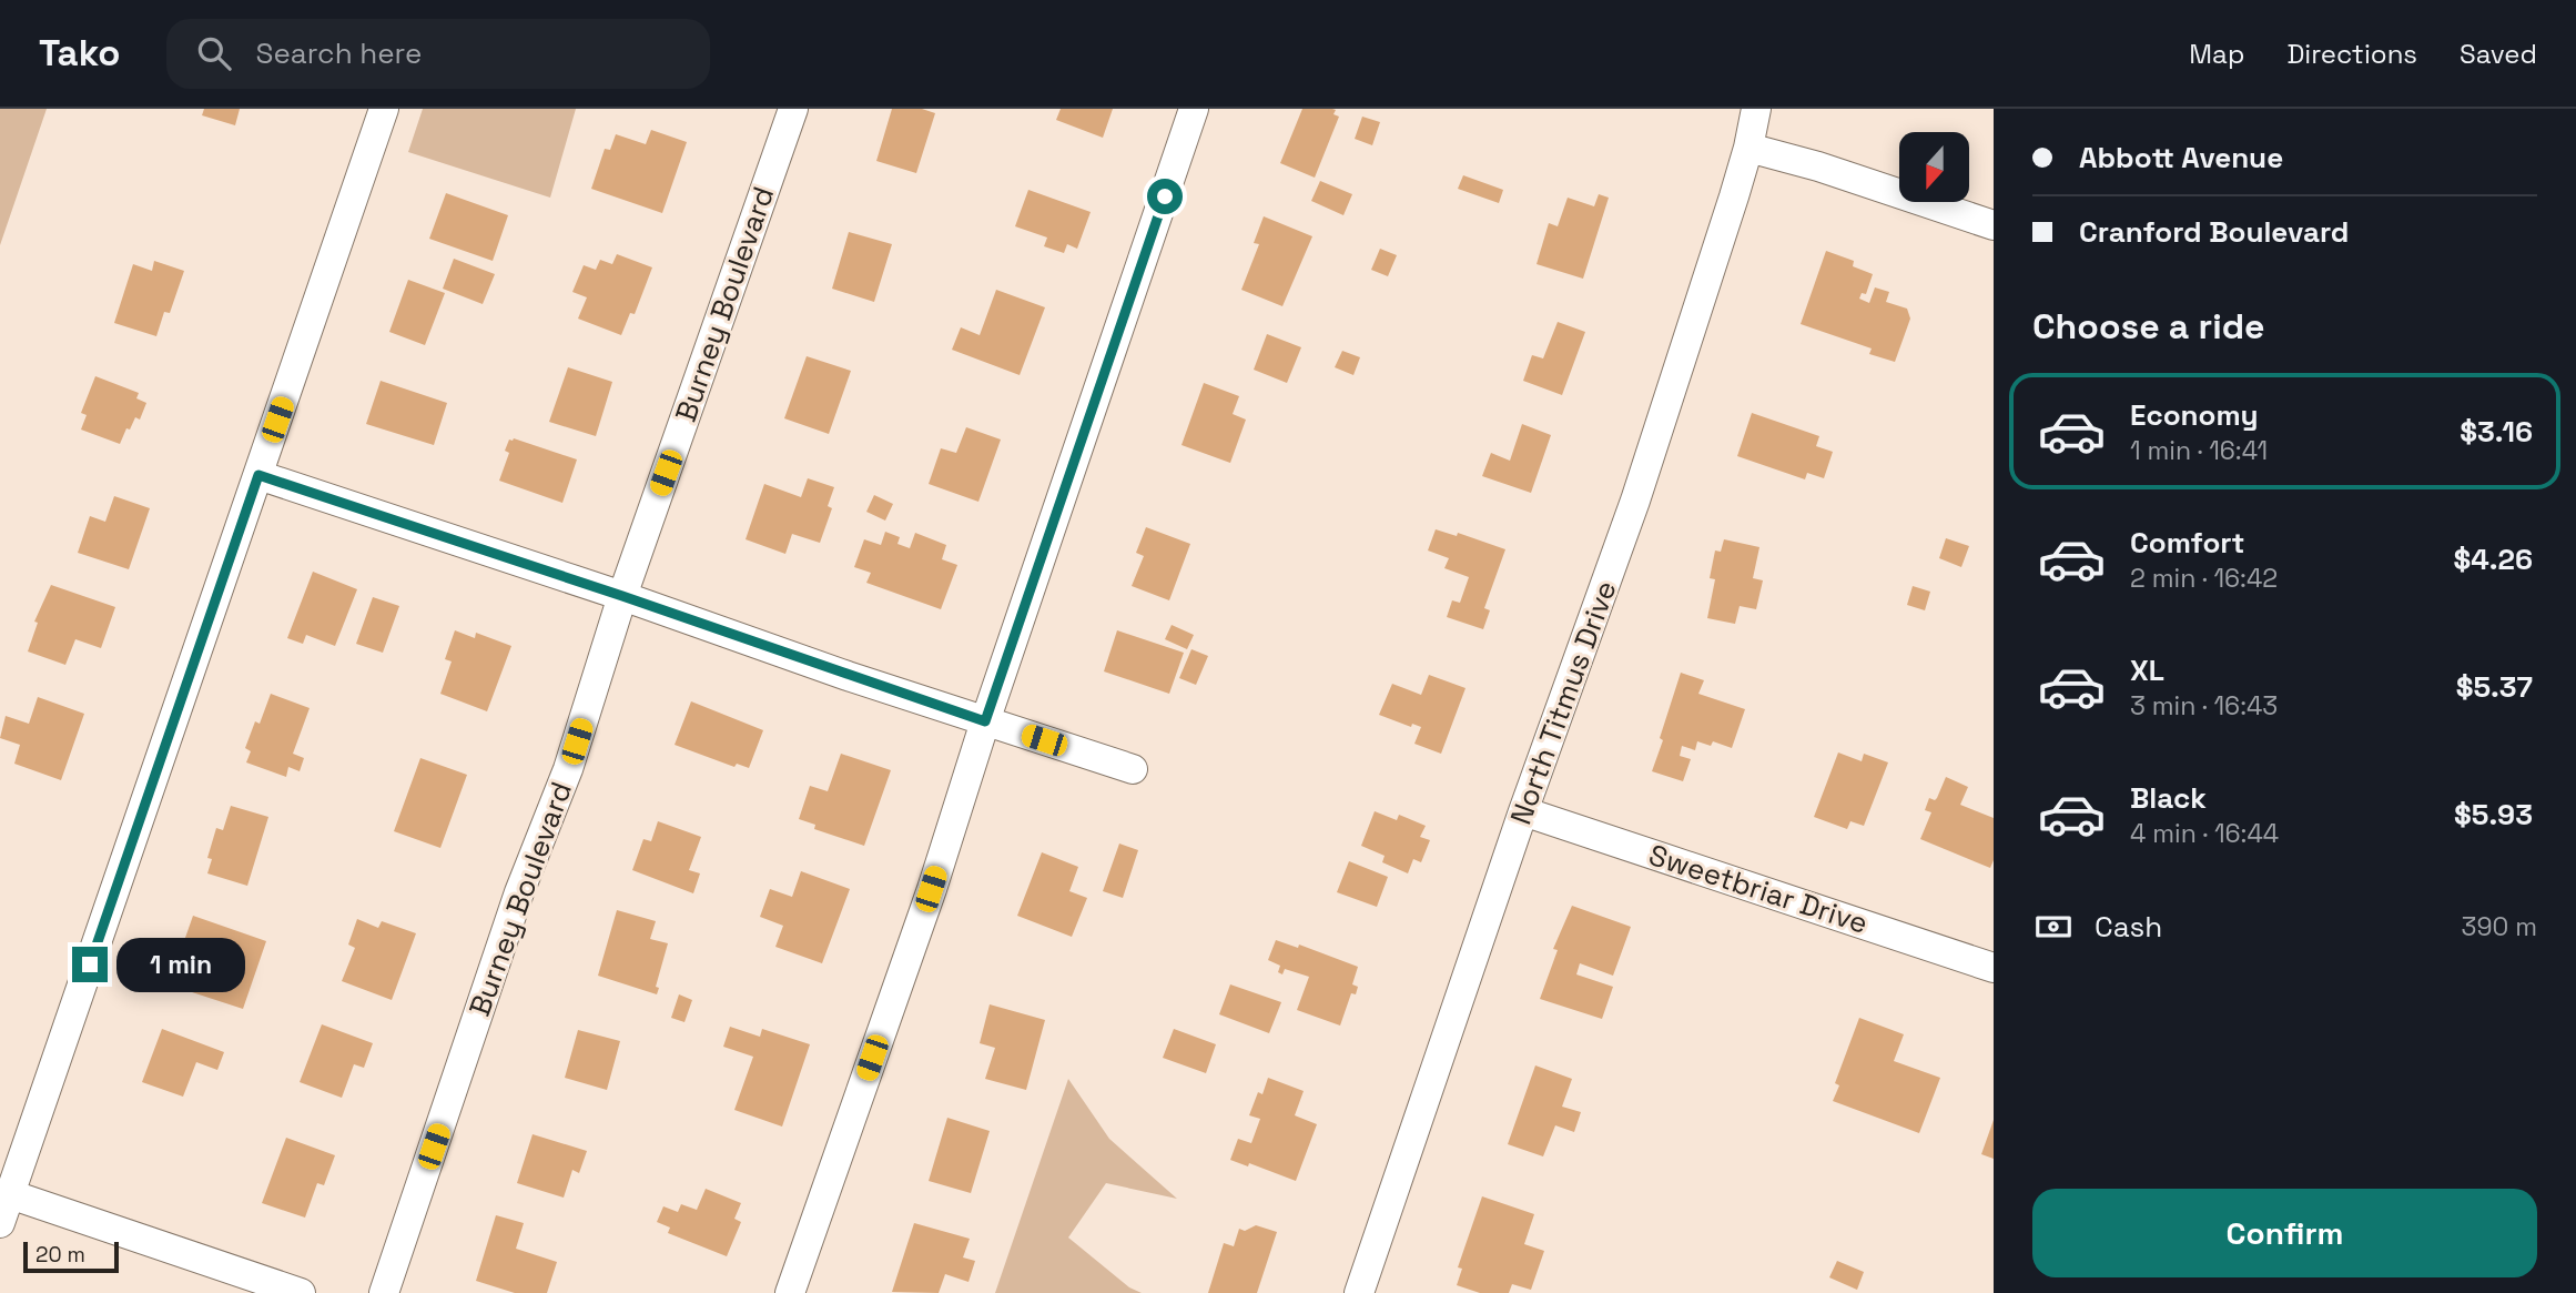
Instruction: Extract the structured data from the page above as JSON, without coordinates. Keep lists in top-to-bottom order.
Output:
{
  "streets": {
    "street": ["Burney Boulevard", "North Titmus Drive", "Sweetbriar Drive"]
  },
  "crossings": [
    ["North Titmus Drive", "Sweetbriar Drive"]
  ],
  "scale_bar": "20 m",
  "north": "bottom",
  "page": {
    "header": "Tako",
    "search": "Search here",
    "nav": ["Map", "Directions", "Saved"],
    "banner": ["Abbott Avenue", "Cranford Boulevard"],
    "heading": "Choose a ride",
    "list": [
      {
        "name": "Economy",
        "note": "1 min · 16:41",
        "value": "$3.16"
      },
      {
        "name": "Comfort",
        "note": "2 min · 16:42",
        "value": "$4.26"
      },
      {
        "name": "XL",
        "note": "3 min · 16:43",
        "value": "$5.37"
      },
      {
        "name": "Black",
        "note": "4 min · 16:44",
        "value": "$5.93"
      }
    ],
    "pay": ["Cash", "390 m"],
    "bubble": "1 min",
    "buttons": "Confirm",
    "scale": "20 m"
  }
}
